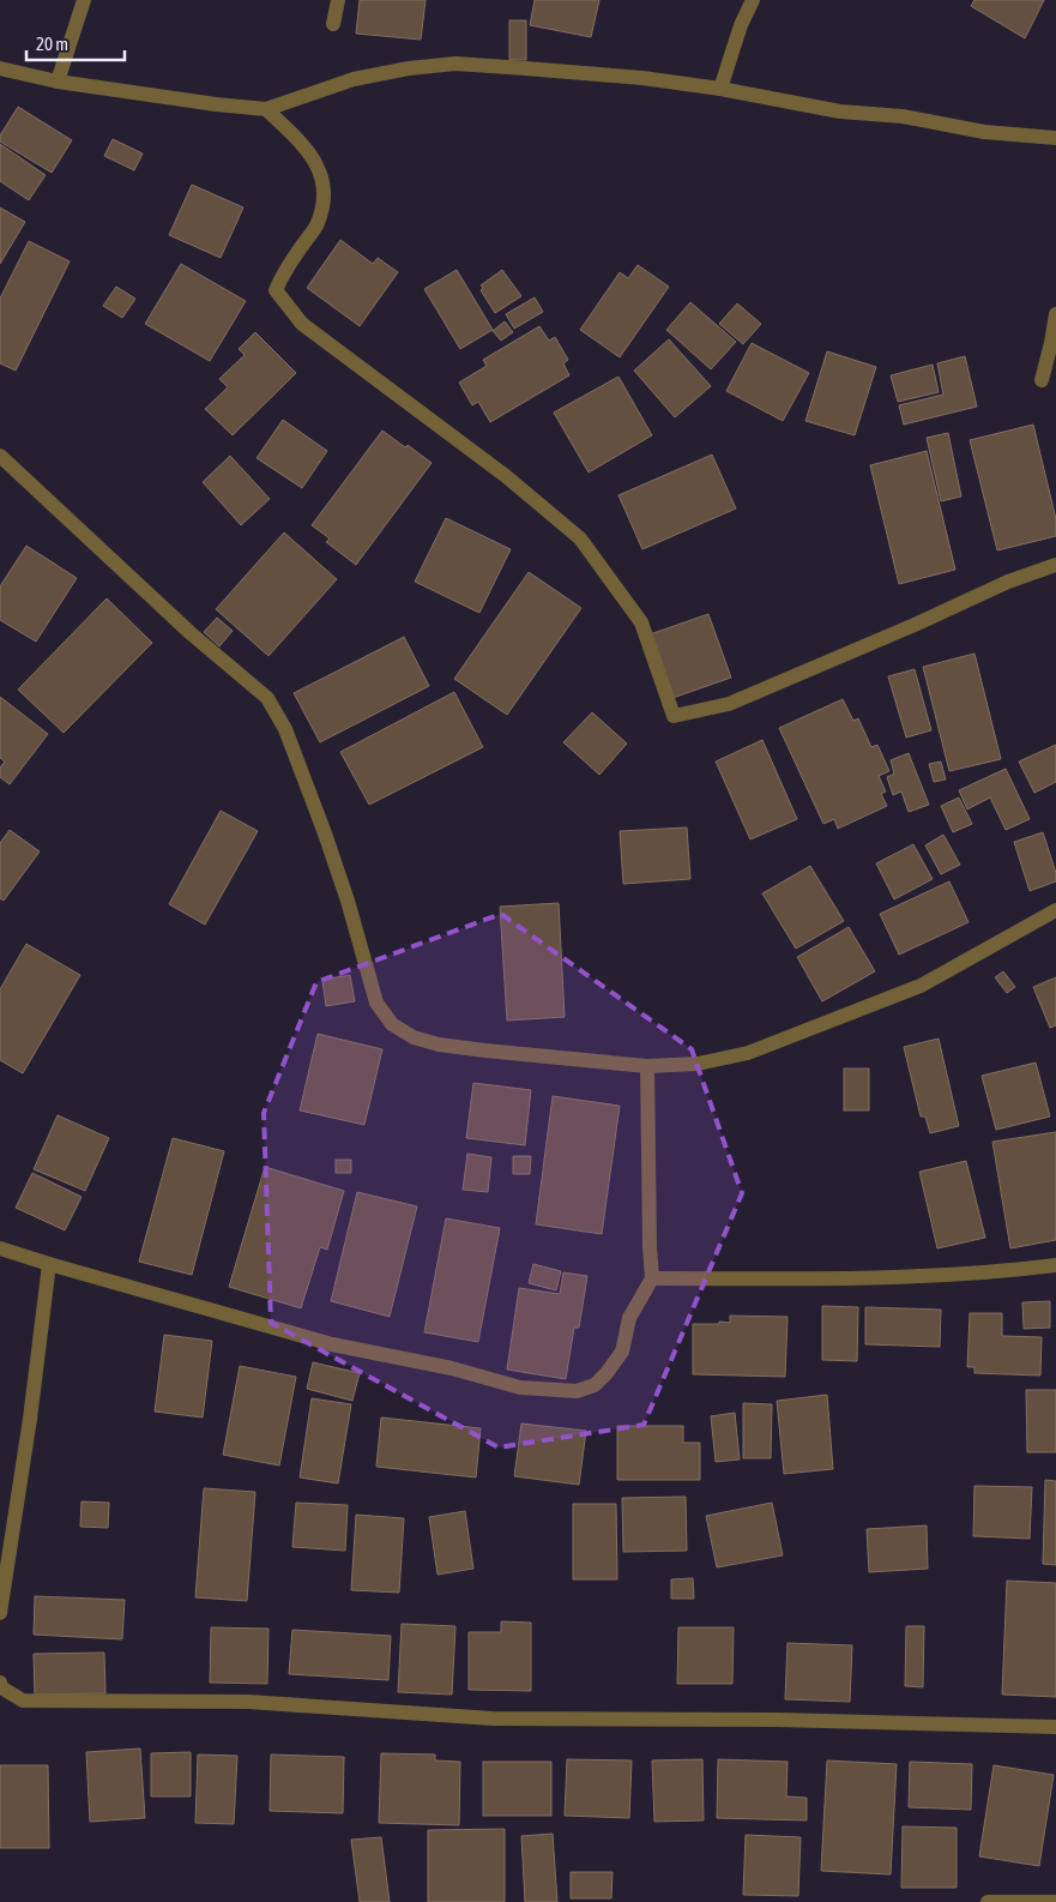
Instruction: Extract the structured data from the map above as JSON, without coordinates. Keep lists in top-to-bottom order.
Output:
{
  "scale_bar": "20 m"
}
